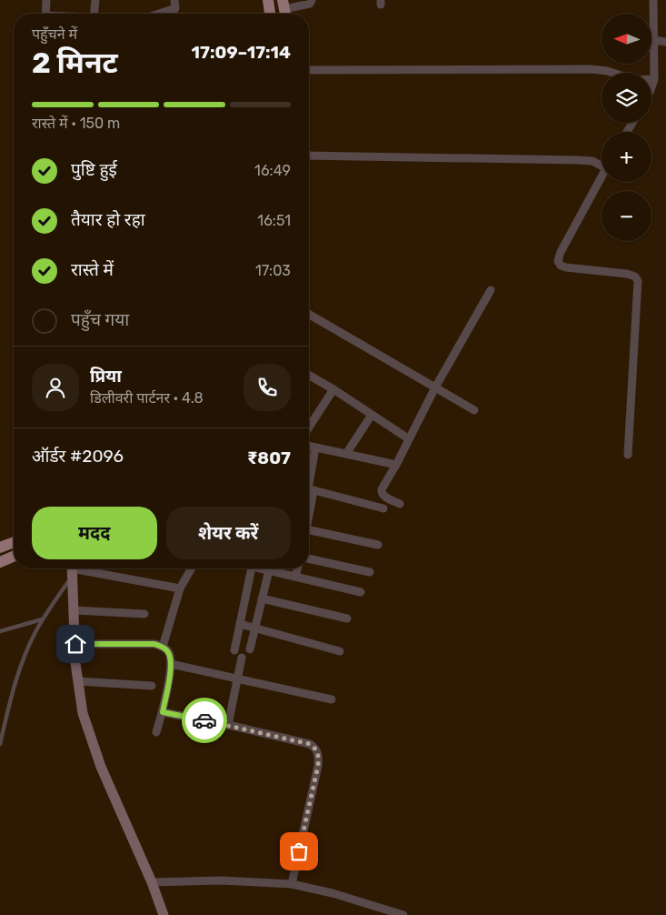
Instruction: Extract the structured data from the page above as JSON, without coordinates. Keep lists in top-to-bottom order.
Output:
{
  "north": "left",
  "page": {
    "map_buttons": ["+", "−"],
    "heading": ["2 मिनट", "पहुँचने में", "17:09–17:14"],
    "panel": [
      "प्रिया",
      "डिलीवरी पार्टनर · 4.8",
      "ऑर्डर #2096",
      "₹807"
    ],
    "bar": "रास्ते में · 150 m",
    "list": [
      ["पुष्टि हुई", "16:49"],
      ["तैयार हो रहा", "16:51"],
      ["रास्ते में", "17:03"],
      "पहुँच गया"
    ],
    "buttons": ["मदद", "शेयर करें"]
  }
}
